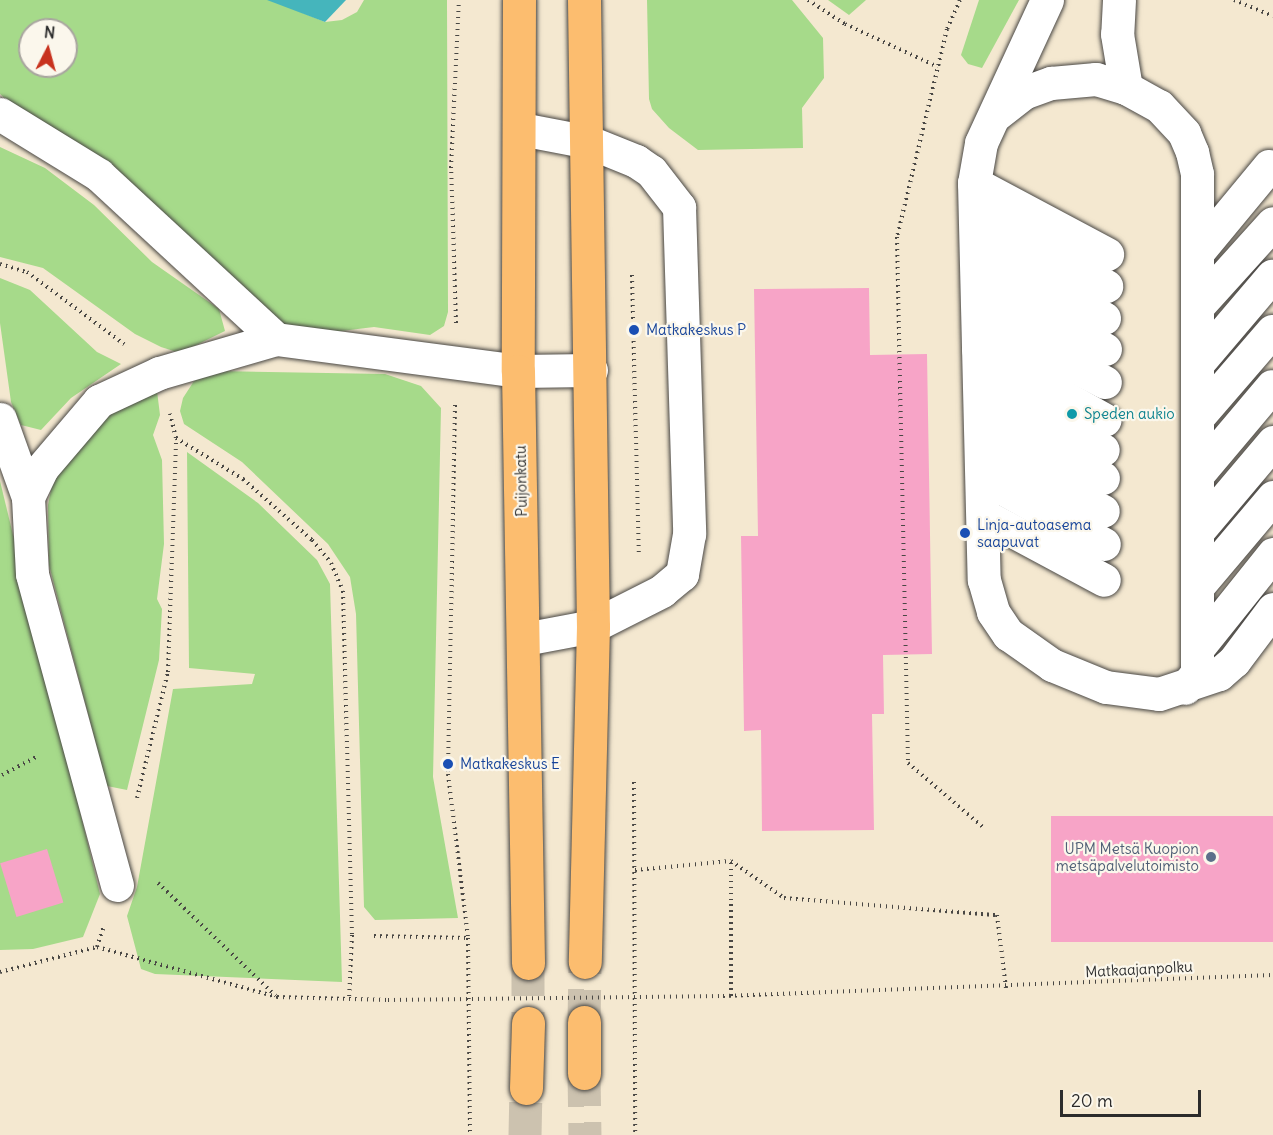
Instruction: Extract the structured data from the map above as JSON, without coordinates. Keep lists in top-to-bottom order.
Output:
{
  "streets": {
    "main road": ["Puijonkatu"],
    "path": ["Matkaajanpolku"]
  },
  "places": [
    "Matkakeskus P",
    "Speden aukio",
    "Linja-autoasema saapuvat",
    "Matkakeskus E",
    "UPM Metsä Kuopion metsäpalvelutoimisto"
  ],
  "scale_bar": "20 m",
  "north": "top"
}
